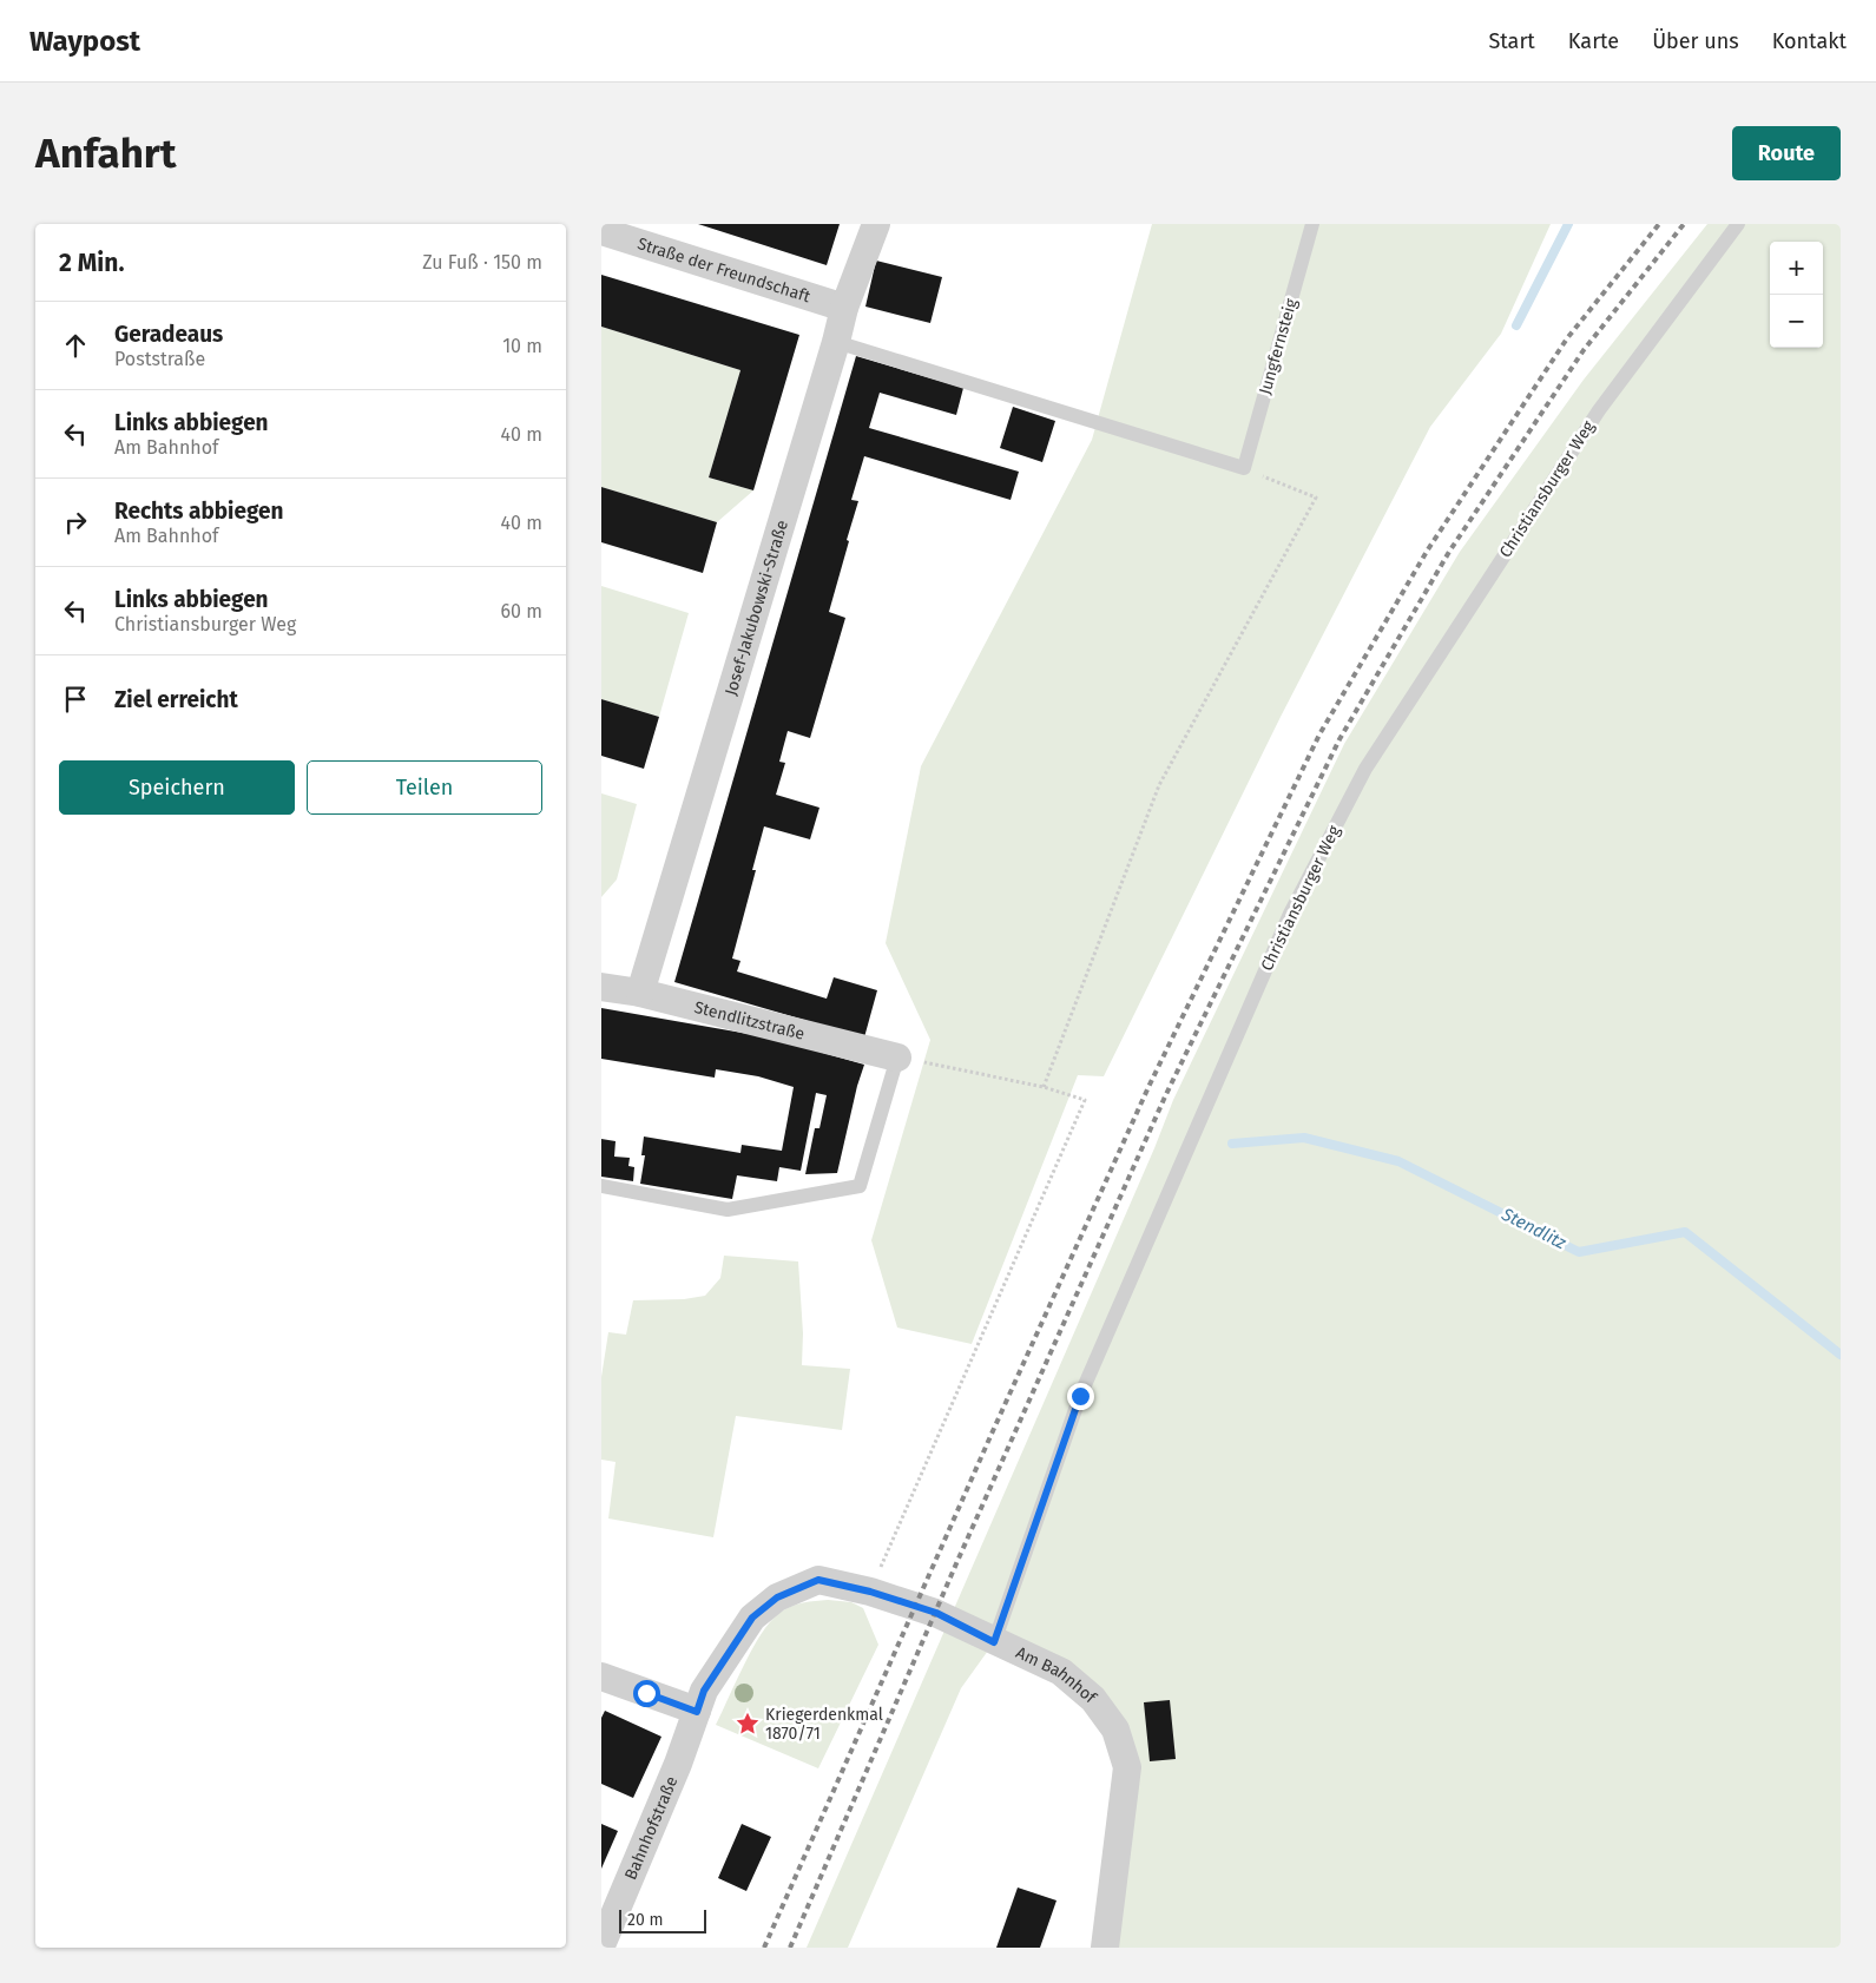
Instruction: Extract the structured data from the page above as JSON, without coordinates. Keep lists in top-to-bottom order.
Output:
{
  "streets": {
    "street": [
      "Straße der Freundschaft",
      "Josef-Jakubowski-Straße",
      "Stendlitzstraße",
      "Am Bahnhof",
      "Bahnhofstraße"
    ],
    "lane": ["Jungfernsteig", "Christiansburger Weg"]
  },
  "crossings": [
    ["Straße der Freundschaft", "Josef-Jakubowski-Straße"],
    ["Christiansburger Weg", "Am Bahnhof"],
    ["Josef-Jakubowski-Straße", "Stendlitzstraße"],
    ["Am Bahnhof", "Bahnhofstraße"]
  ],
  "water": ["Stendlitz"],
  "places": {
    "place": ["Kriegerdenkmal 1870/71"]
  },
  "scale_bar": "20 m",
  "page": {
    "header": "Waypost",
    "nav": [
      "Start",
      "Karte",
      "Über uns",
      "Kontakt"
    ],
    "buttons": [
      "Route",
      ["Speichern", "Teilen"]
    ],
    "title": "Anfahrt",
    "heading": ["2 Min.", "Zu Fuß · 150 m"],
    "map_buttons": ["+", "−"],
    "list": [
      ["Geradeaus", "Poststraße", "10 m"],
      ["Links abbiegen", "Am Bahnhof", "40 m"],
      ["Rechts abbiegen", "Am Bahnhof", "40 m"],
      ["Links abbiegen", "Christiansburger Weg", "60 m"],
      "Ziel erreicht"
    ],
    "scale": "20 m"
  }
}
